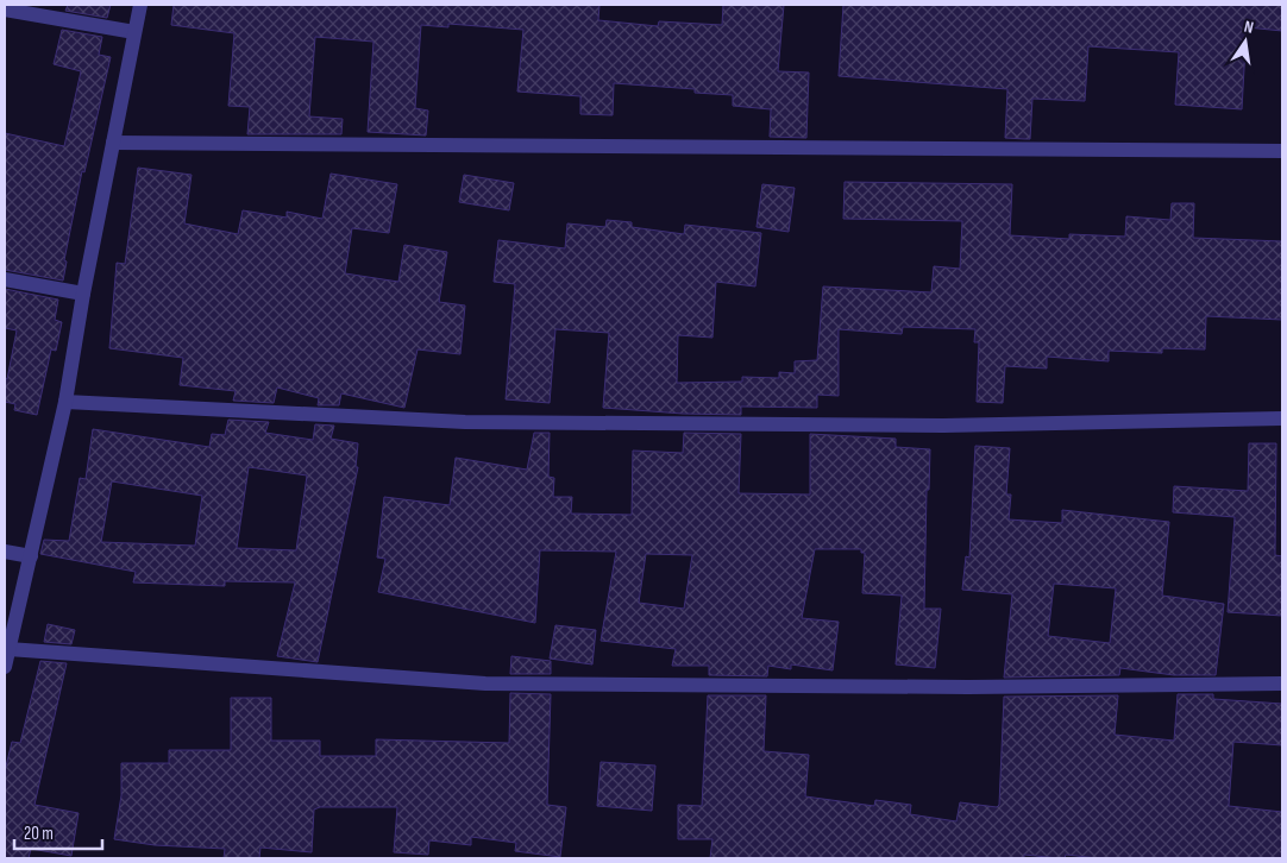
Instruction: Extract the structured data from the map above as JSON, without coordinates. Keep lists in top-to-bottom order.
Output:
{
  "scale_bar": "20 m",
  "north": "top"
}
